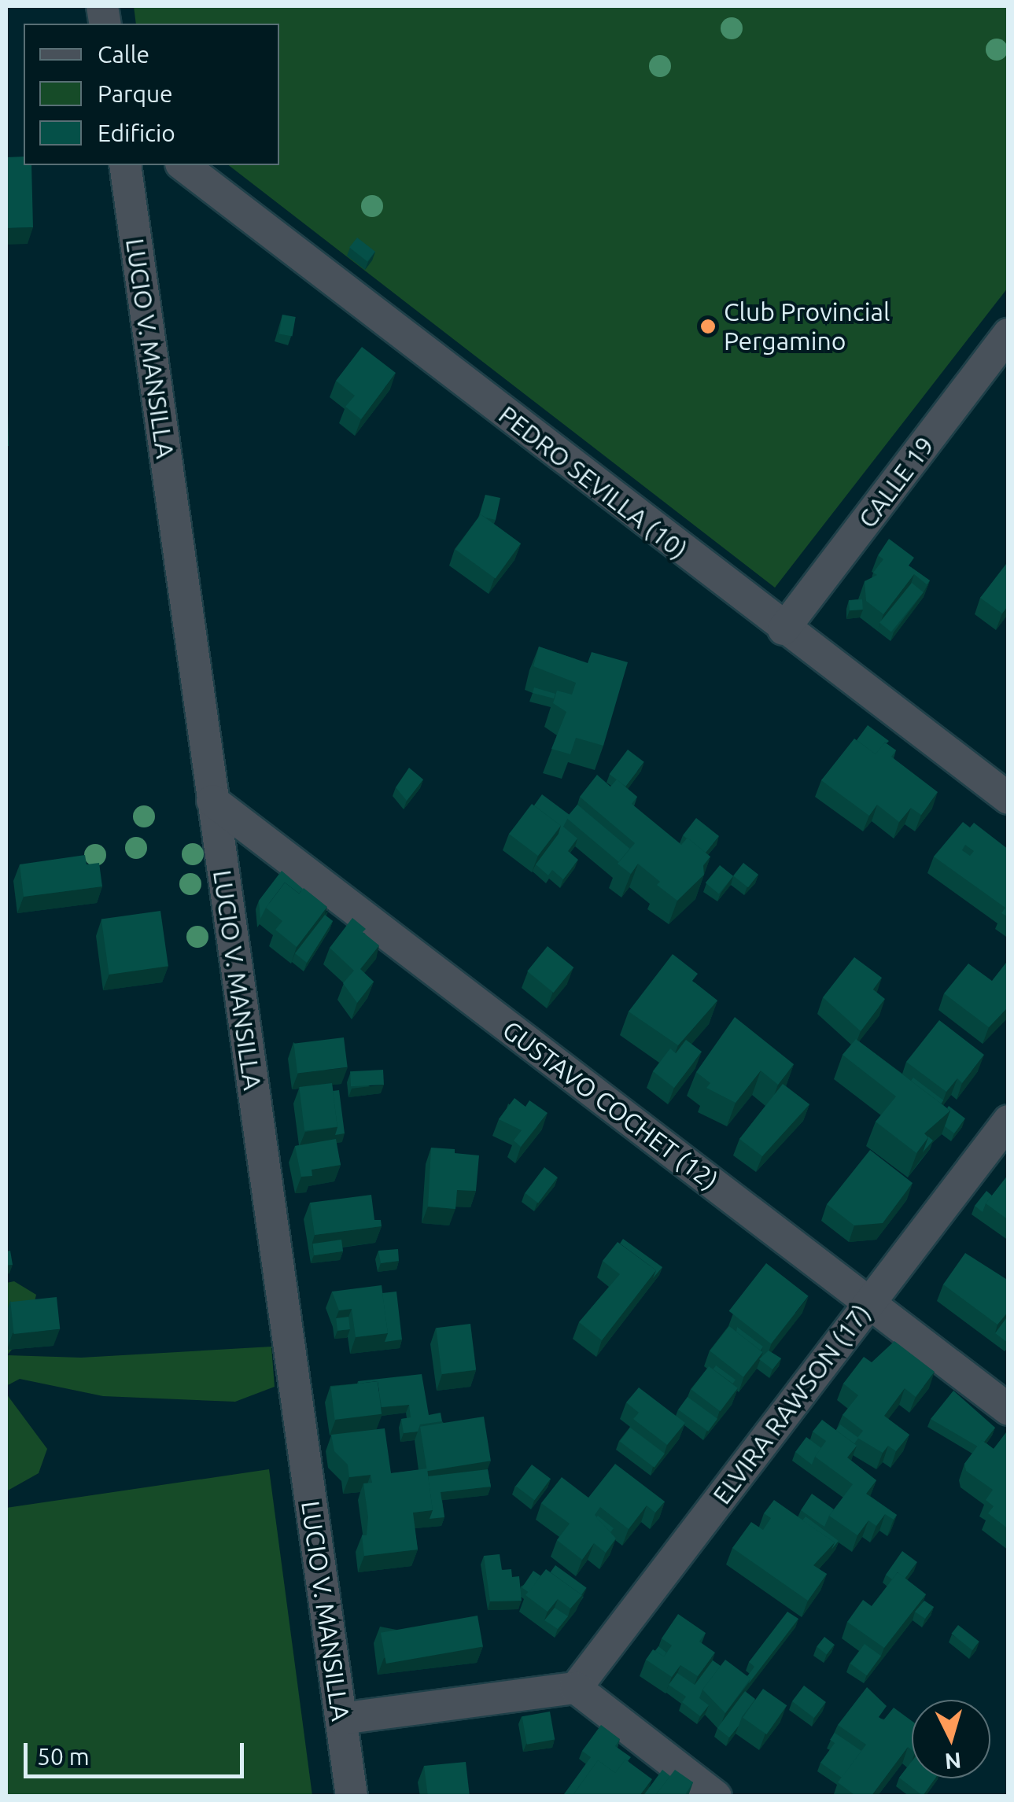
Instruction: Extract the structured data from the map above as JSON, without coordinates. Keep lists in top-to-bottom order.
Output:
{
  "streets": {
    "street": [
      "LUCIO V. MANSILLA",
      "PEDRO SEVILLA (10)",
      "CALLE 19",
      "GUSTAVO COCHET (12)",
      "ELVIRA RAWSON (17)"
    ]
  },
  "crossings": [
    ["LUCIO V. MANSILLA", "GUSTAVO COCHET (12)"],
    ["PEDRO SEVILLA (10)", "CALLE 19"],
    ["GUSTAVO COCHET (12)", "ELVIRA RAWSON (17)"]
  ],
  "places": ["Club Provincial Pergamino"],
  "legend": ["Calle", "Parque", "Edificio"],
  "scale_bar": "50 m",
  "north": "bottom"
}
